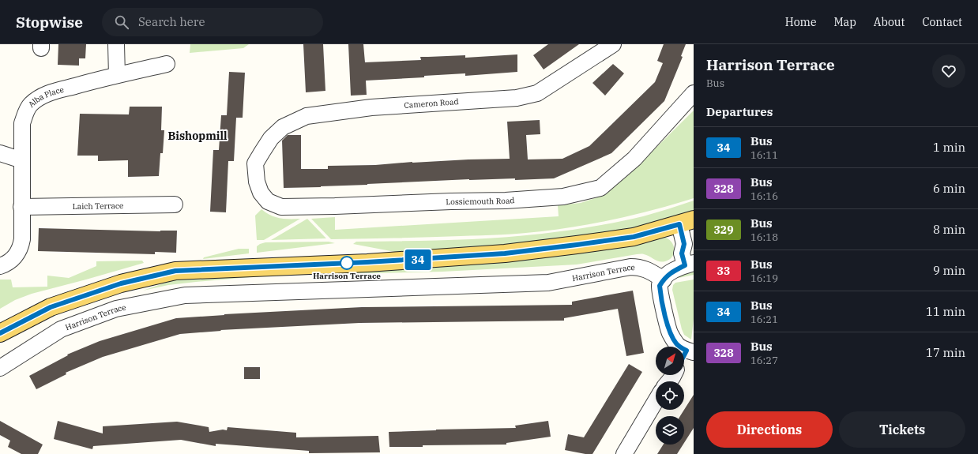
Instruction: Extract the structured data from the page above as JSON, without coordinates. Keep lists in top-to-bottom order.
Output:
{
  "streets": {
    "street": [
      "Alba Place",
      "Cameron Road",
      "Lossiemouth Road",
      "Laich Terrace",
      "Harrison Terrace"
    ]
  },
  "crossings": [
    ["Alba Place", "Laich Terrace"],
    ["Cameron Road", "Lossiemouth Road"]
  ],
  "districts": ["Bishopmill"],
  "places": ["Harrison Terrace"],
  "lines": ["bus line 34"],
  "north": "top right",
  "page": {
    "header": "Stopwise",
    "search": "Search here",
    "nav": [
      "Home",
      "Map",
      "About",
      "Contact"
    ],
    "on_map": "34",
    "heading": [
      ["Harrison Terrace", "Bus"],
      "Departures"
    ],
    "list": [
      {
        "mark": "34",
        "name": "Bus",
        "note": "16:11",
        "value": "1 min"
      },
      {
        "mark": "328",
        "name": "Bus",
        "note": "16:16",
        "value": "6 min"
      },
      {
        "mark": "329",
        "name": "Bus",
        "note": "16:18",
        "value": "8 min"
      },
      {
        "mark": "33",
        "name": "Bus",
        "note": "16:19",
        "value": "9 min"
      },
      {
        "mark": "34",
        "name": "Bus",
        "note": "16:21",
        "value": "11 min"
      },
      {
        "mark": "328",
        "name": "Bus",
        "note": "16:27",
        "value": "17 min"
      }
    ],
    "buttons": ["Directions", "Tickets"]
  }
}
